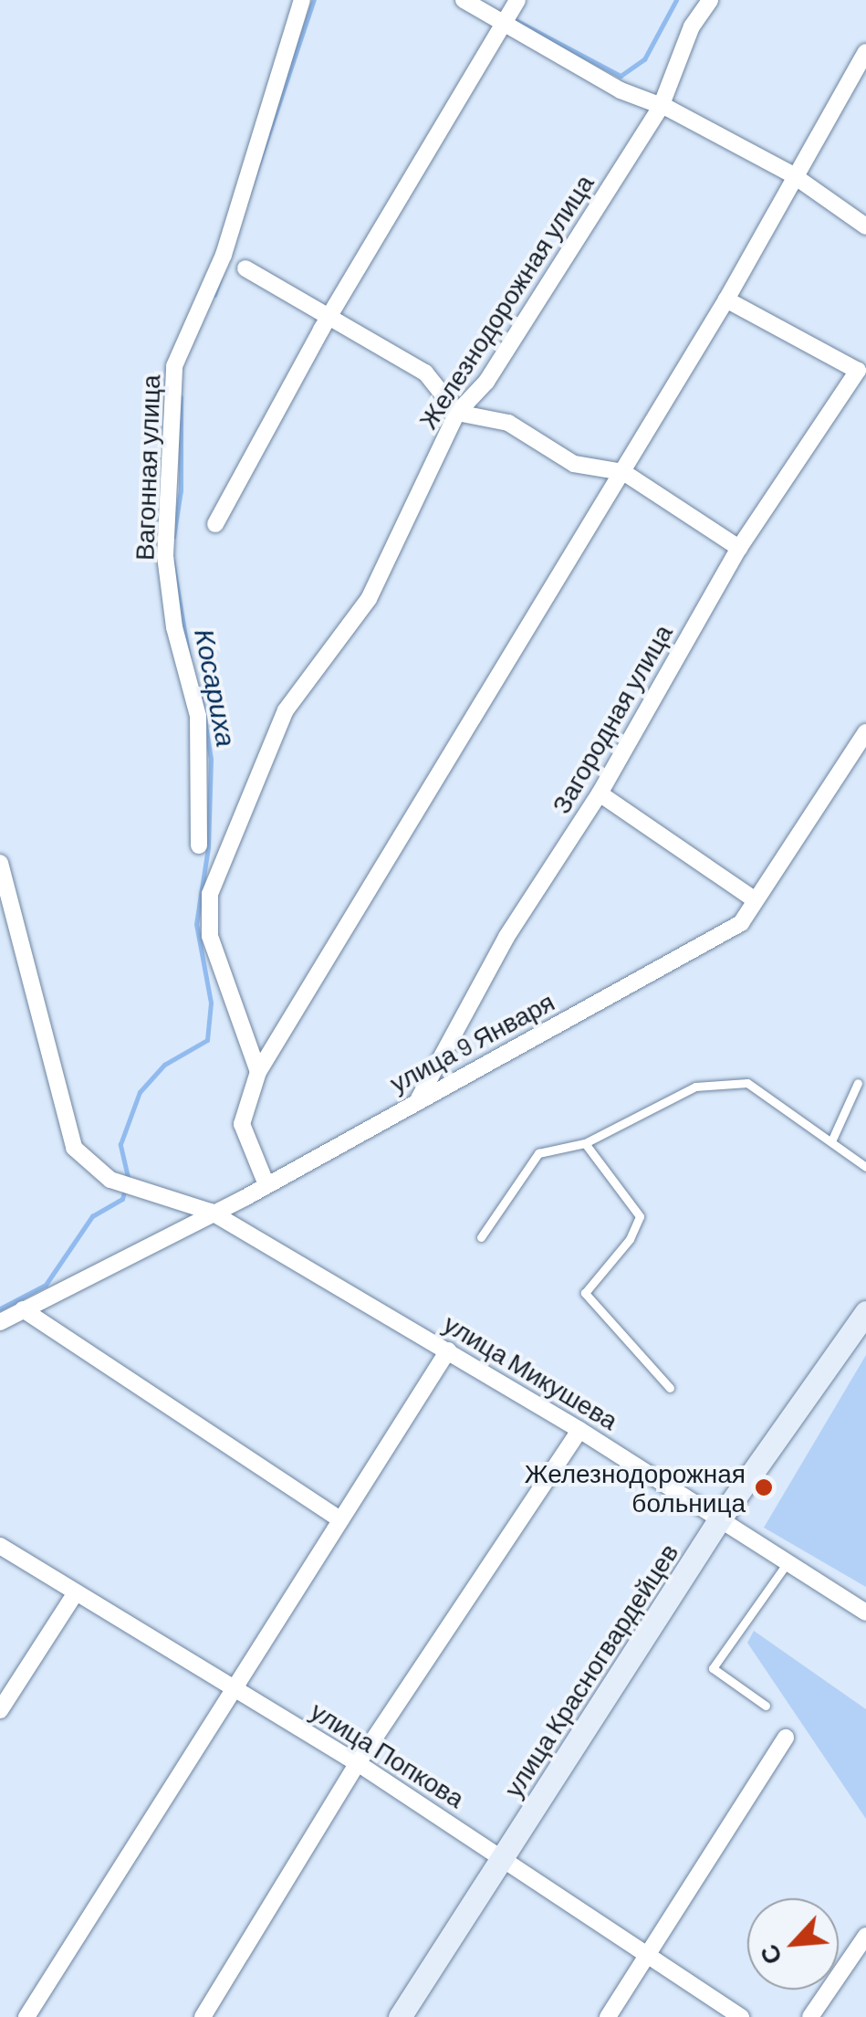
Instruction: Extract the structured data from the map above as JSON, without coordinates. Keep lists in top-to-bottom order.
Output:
{
  "streets": {
    "street": [
      "Железнодорожная улица",
      "Вагонная улица",
      "Загородная улица",
      "улица 9 Января",
      "улица Микушева",
      "улица Красногвардейцев",
      "улица Попкова"
    ]
  },
  "crossings": [
    ["Загородная улица", "улица 9 Января"],
    ["улица 9 Января", "улица Микушева"],
    ["улица Микушева", "улица Красногвардейцев"],
    ["улица Красногвардейцев", "улица Попкова"]
  ],
  "water": ["Косариха"],
  "places": ["Железнодорожная больница"],
  "north": "bottom left"
}
